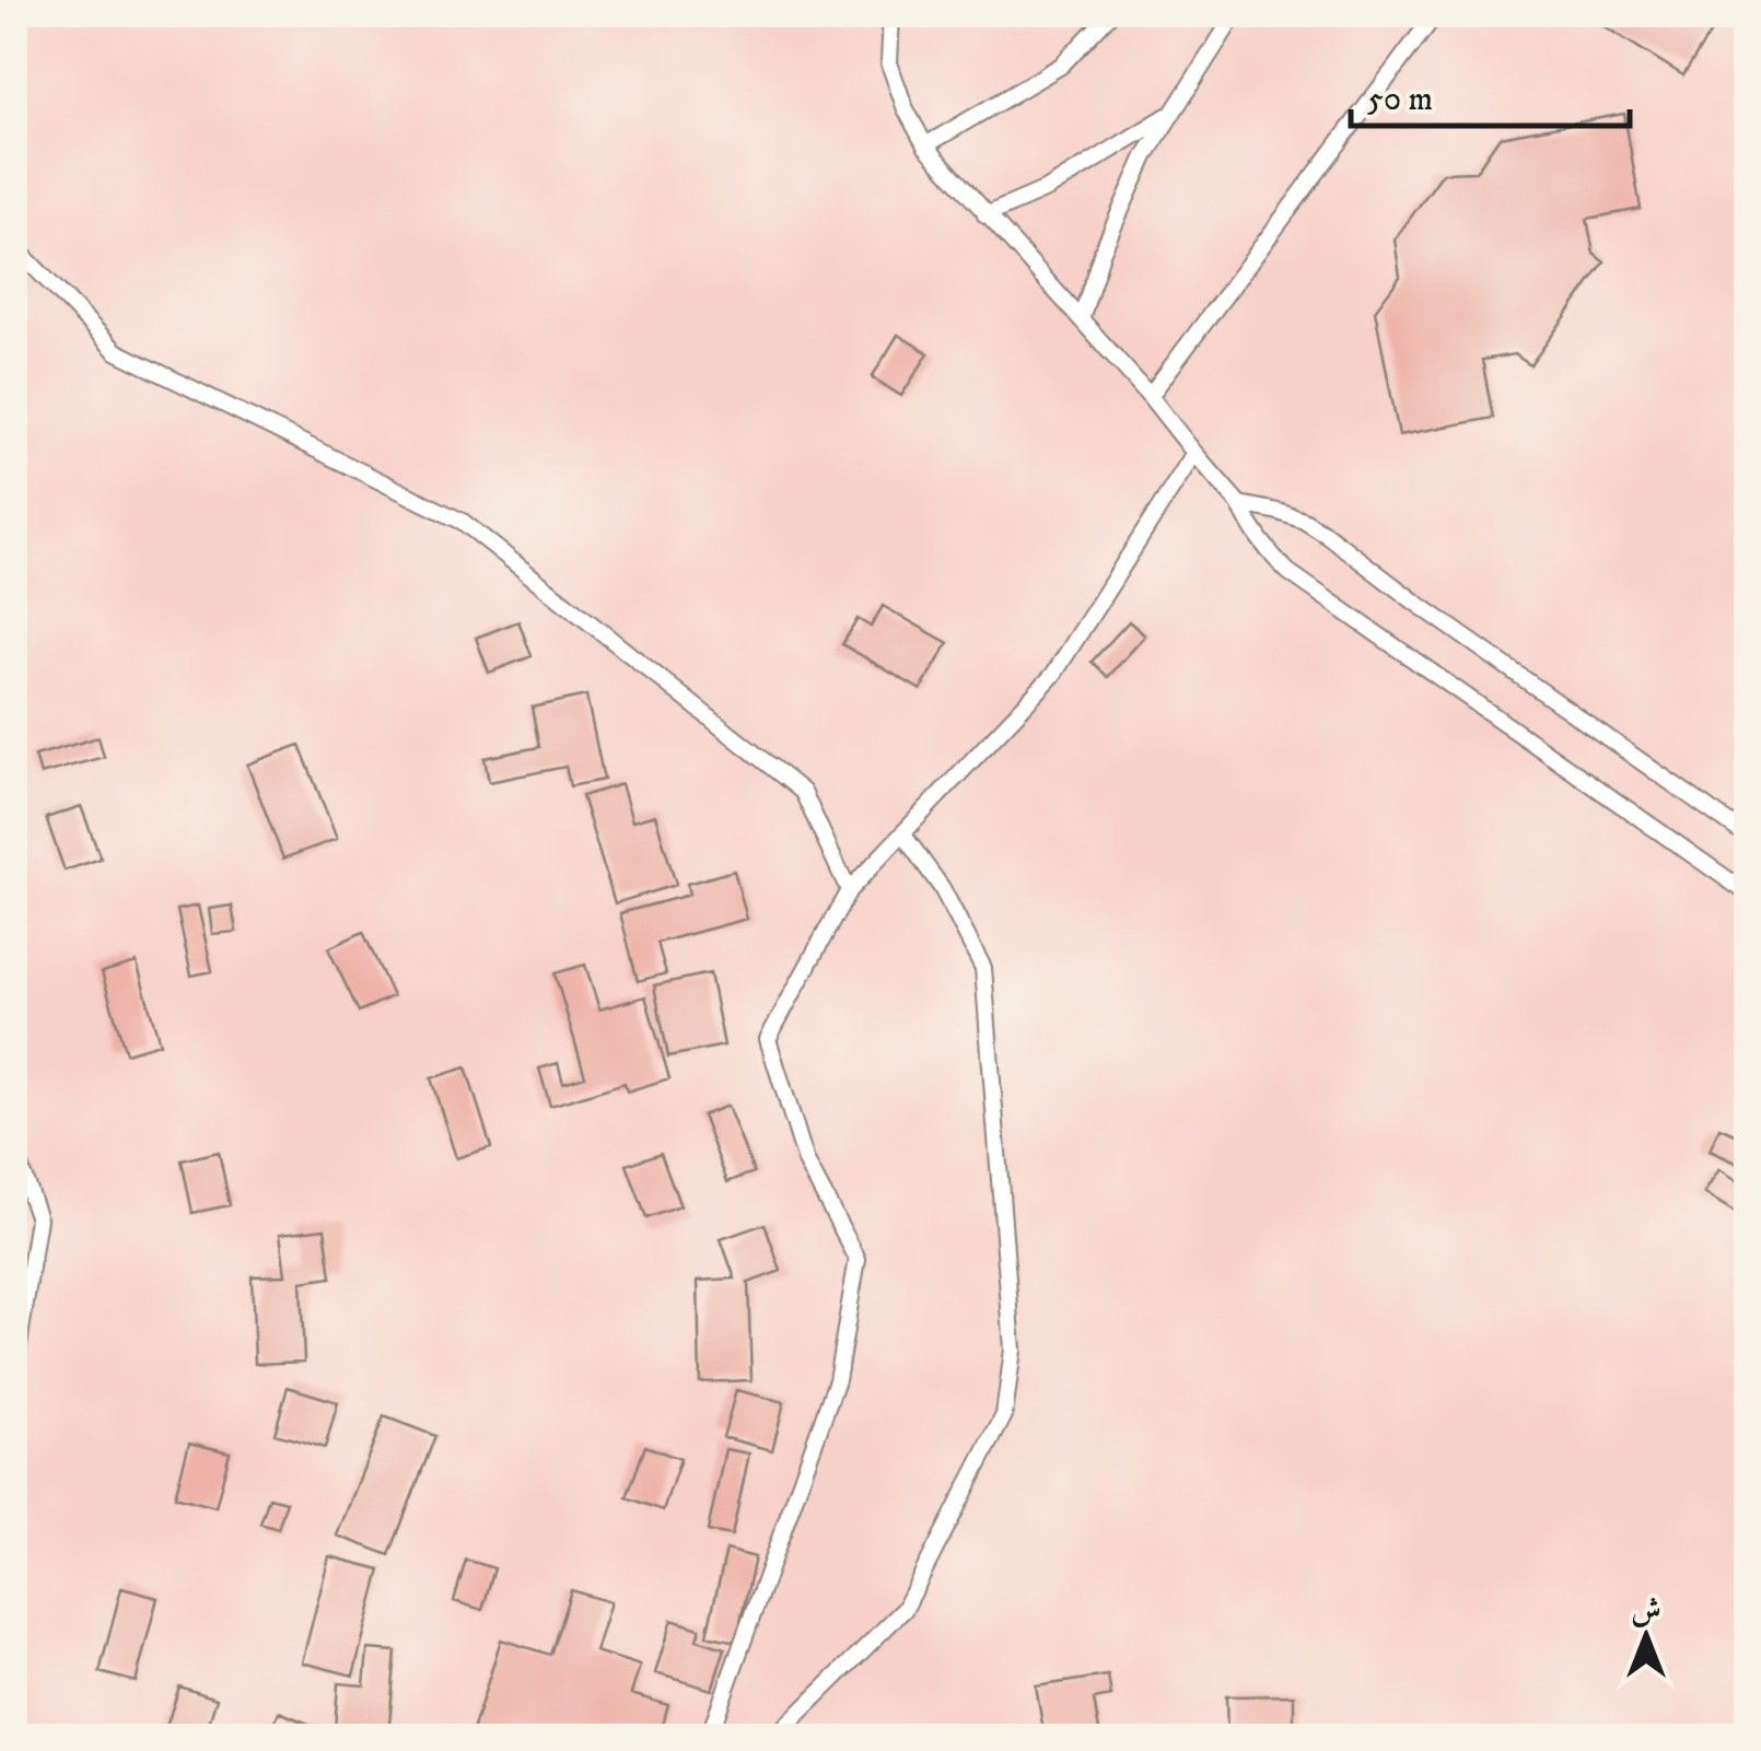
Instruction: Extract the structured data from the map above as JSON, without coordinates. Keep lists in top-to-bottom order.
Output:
{
  "scale_bar": "50 m",
  "north": "top"
}
